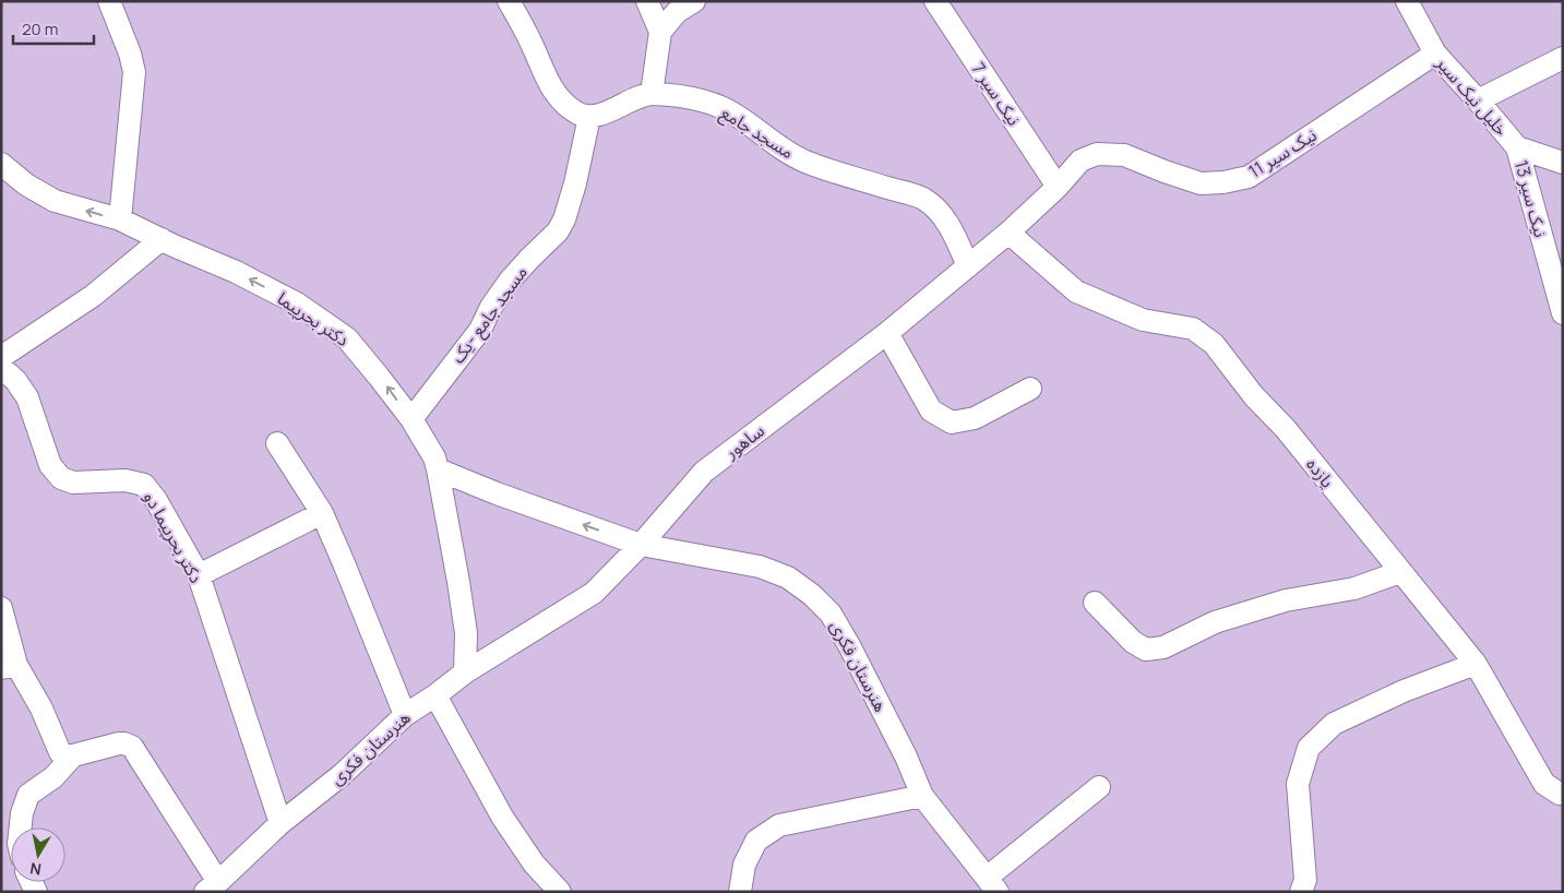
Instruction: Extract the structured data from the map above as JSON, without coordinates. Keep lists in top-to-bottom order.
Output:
{
  "streets": {
    "street": [
      "نیک سیر 7",
      "خلیل نیک سیر",
      "مسجد جامع",
      "نیک سیر 11",
      "نیک سیر 13",
      "مسجد جامع -یک",
      "دکتر بحرپیما",
      "ساهور",
      "یازده",
      "دکتر بحرپیما دو",
      "هنرستان فکری"
    ]
  },
  "crossings": [
    ["نیک سیر 7", "نیک سیر 11"],
    ["نیک سیر 7", "ساهور"],
    ["خلیل نیک سیر", "نیک سیر 11"],
    ["خلیل نیک سیر", "نیک سیر 13"],
    ["مسجد جامع", "مسجد جامع -یک"],
    ["مسجد جامع", "ساهور"],
    ["نیک سیر 11", "ساهور"],
    ["مسجد جامع -یک", "دکتر بحرپیما"],
    ["دکتر بحرپیما", "ساهور"],
    ["ساهور", "یازده"],
    ["ساهور", "هنرستان فکری"],
    ["دکتر بحرپیما دو", "هنرستان فکری"]
  ],
  "one_way": ["دکتر بحرپیما"],
  "scale_bar": "20 m",
  "north": "bottom"
}
